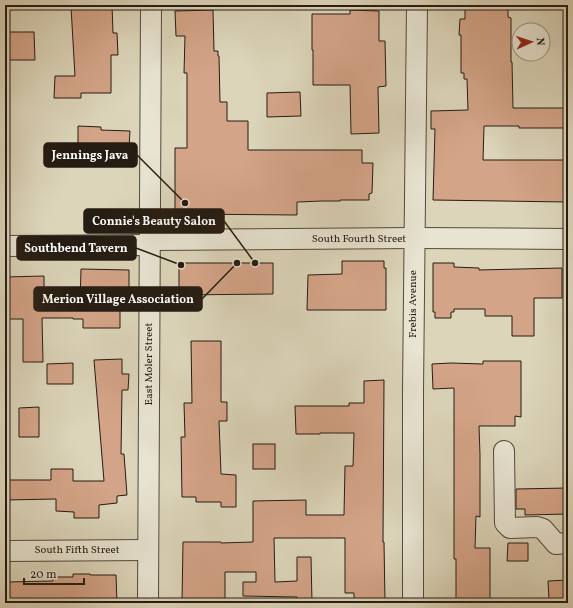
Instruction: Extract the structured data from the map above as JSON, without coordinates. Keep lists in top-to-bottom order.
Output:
{
  "streets": {
    "street": [
      "South Fourth Street",
      "Frebis Avenue",
      "East Moler Street",
      "South Fifth Street"
    ]
  },
  "crossings": [
    ["South Fourth Street", "Frebis Avenue"],
    ["South Fourth Street", "East Moler Street"],
    ["East Moler Street", "South Fifth Street"]
  ],
  "places": [
    "Jennings Java",
    "Merion Village Association",
    "Connie's Beauty Salon",
    "Southbend Tavern"
  ],
  "scale_bar": "20 m",
  "north": "right"
}
